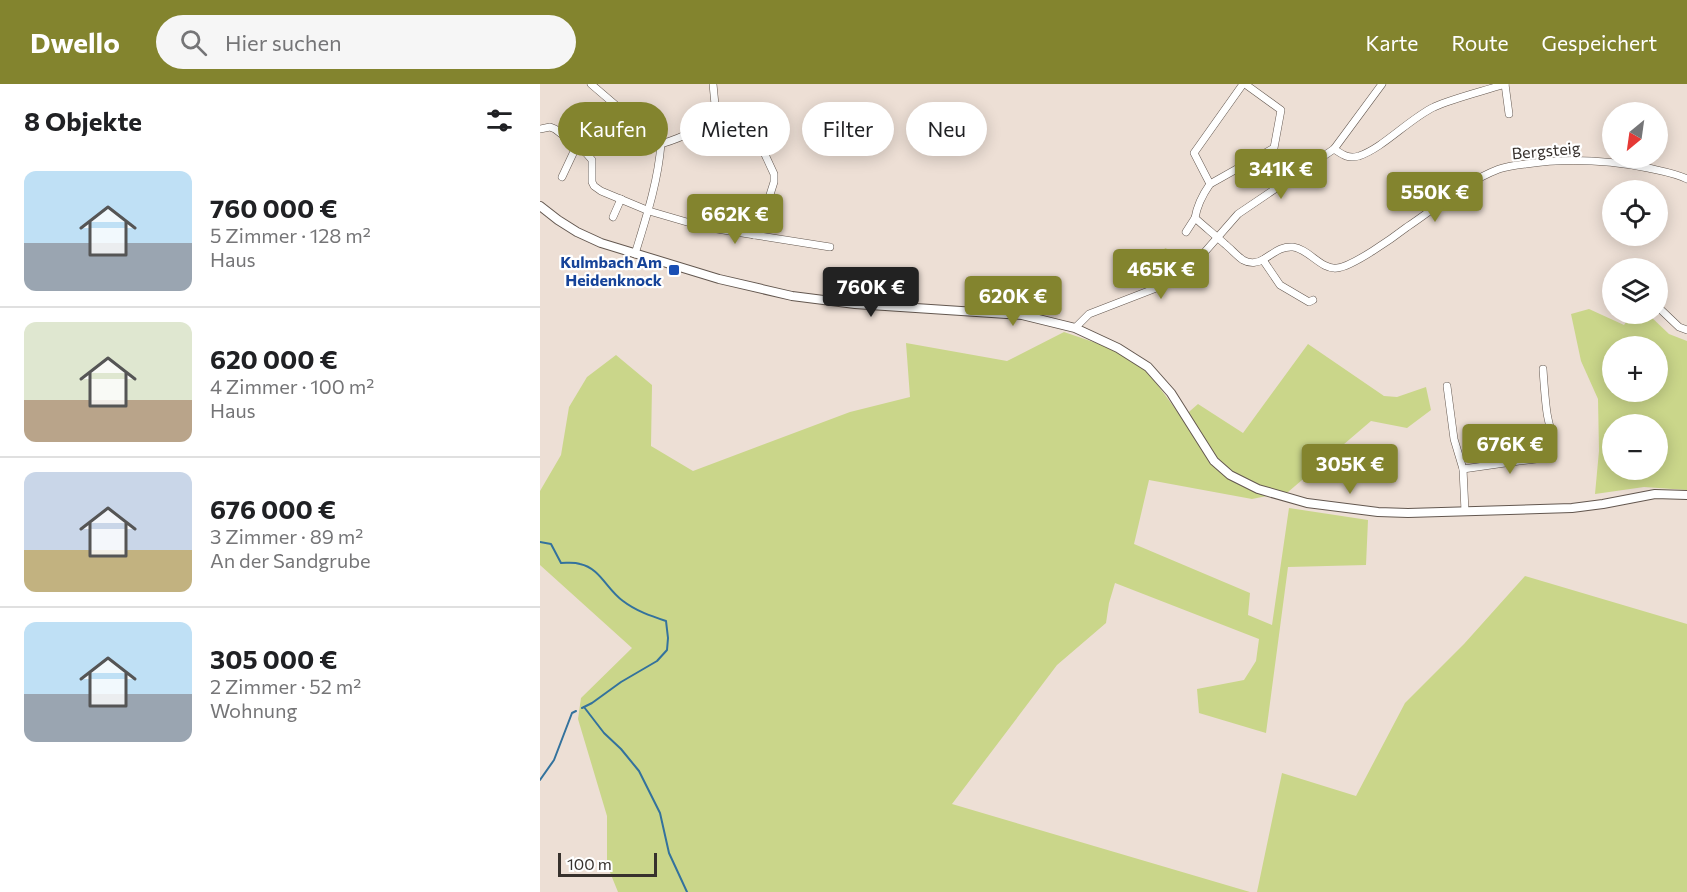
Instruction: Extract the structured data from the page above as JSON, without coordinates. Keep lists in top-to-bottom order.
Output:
{
  "streets": {
    "street": ["Bergsteig"]
  },
  "places": {
    "transit": ["Kulmbach Am Heidenknock"]
  },
  "scale_bar": "100 m",
  "north": "bottom left",
  "page": {
    "header": "Dwello",
    "search": "Hier suchen",
    "nav": ["Karte", "Route", "Gespeichert"],
    "heading": "8 Objekte",
    "map_buttons": ["+", "−"],
    "chip": [
      "Kaufen",
      "Mieten",
      "Filter",
      "Neu"
    ],
    "price": [
      "341K €",
      "550K €",
      "662K €",
      "465K €",
      "760K €",
      "620K €",
      "676K €",
      "305K €"
    ],
    "list": [
      {
        "name": "760 000 €",
        "note": "5 Zimmer · 128 m² · Haus"
      },
      {
        "name": "620 000 €",
        "note": "4 Zimmer · 100 m² · Haus"
      },
      {
        "name": "676 000 €",
        "note": "3 Zimmer · 89 m² · An der Sandgrube"
      },
      {
        "name": "305 000 €",
        "note": "2 Zimmer · 52 m² · Wohnung"
      }
    ],
    "scale": "100 m"
  }
}
